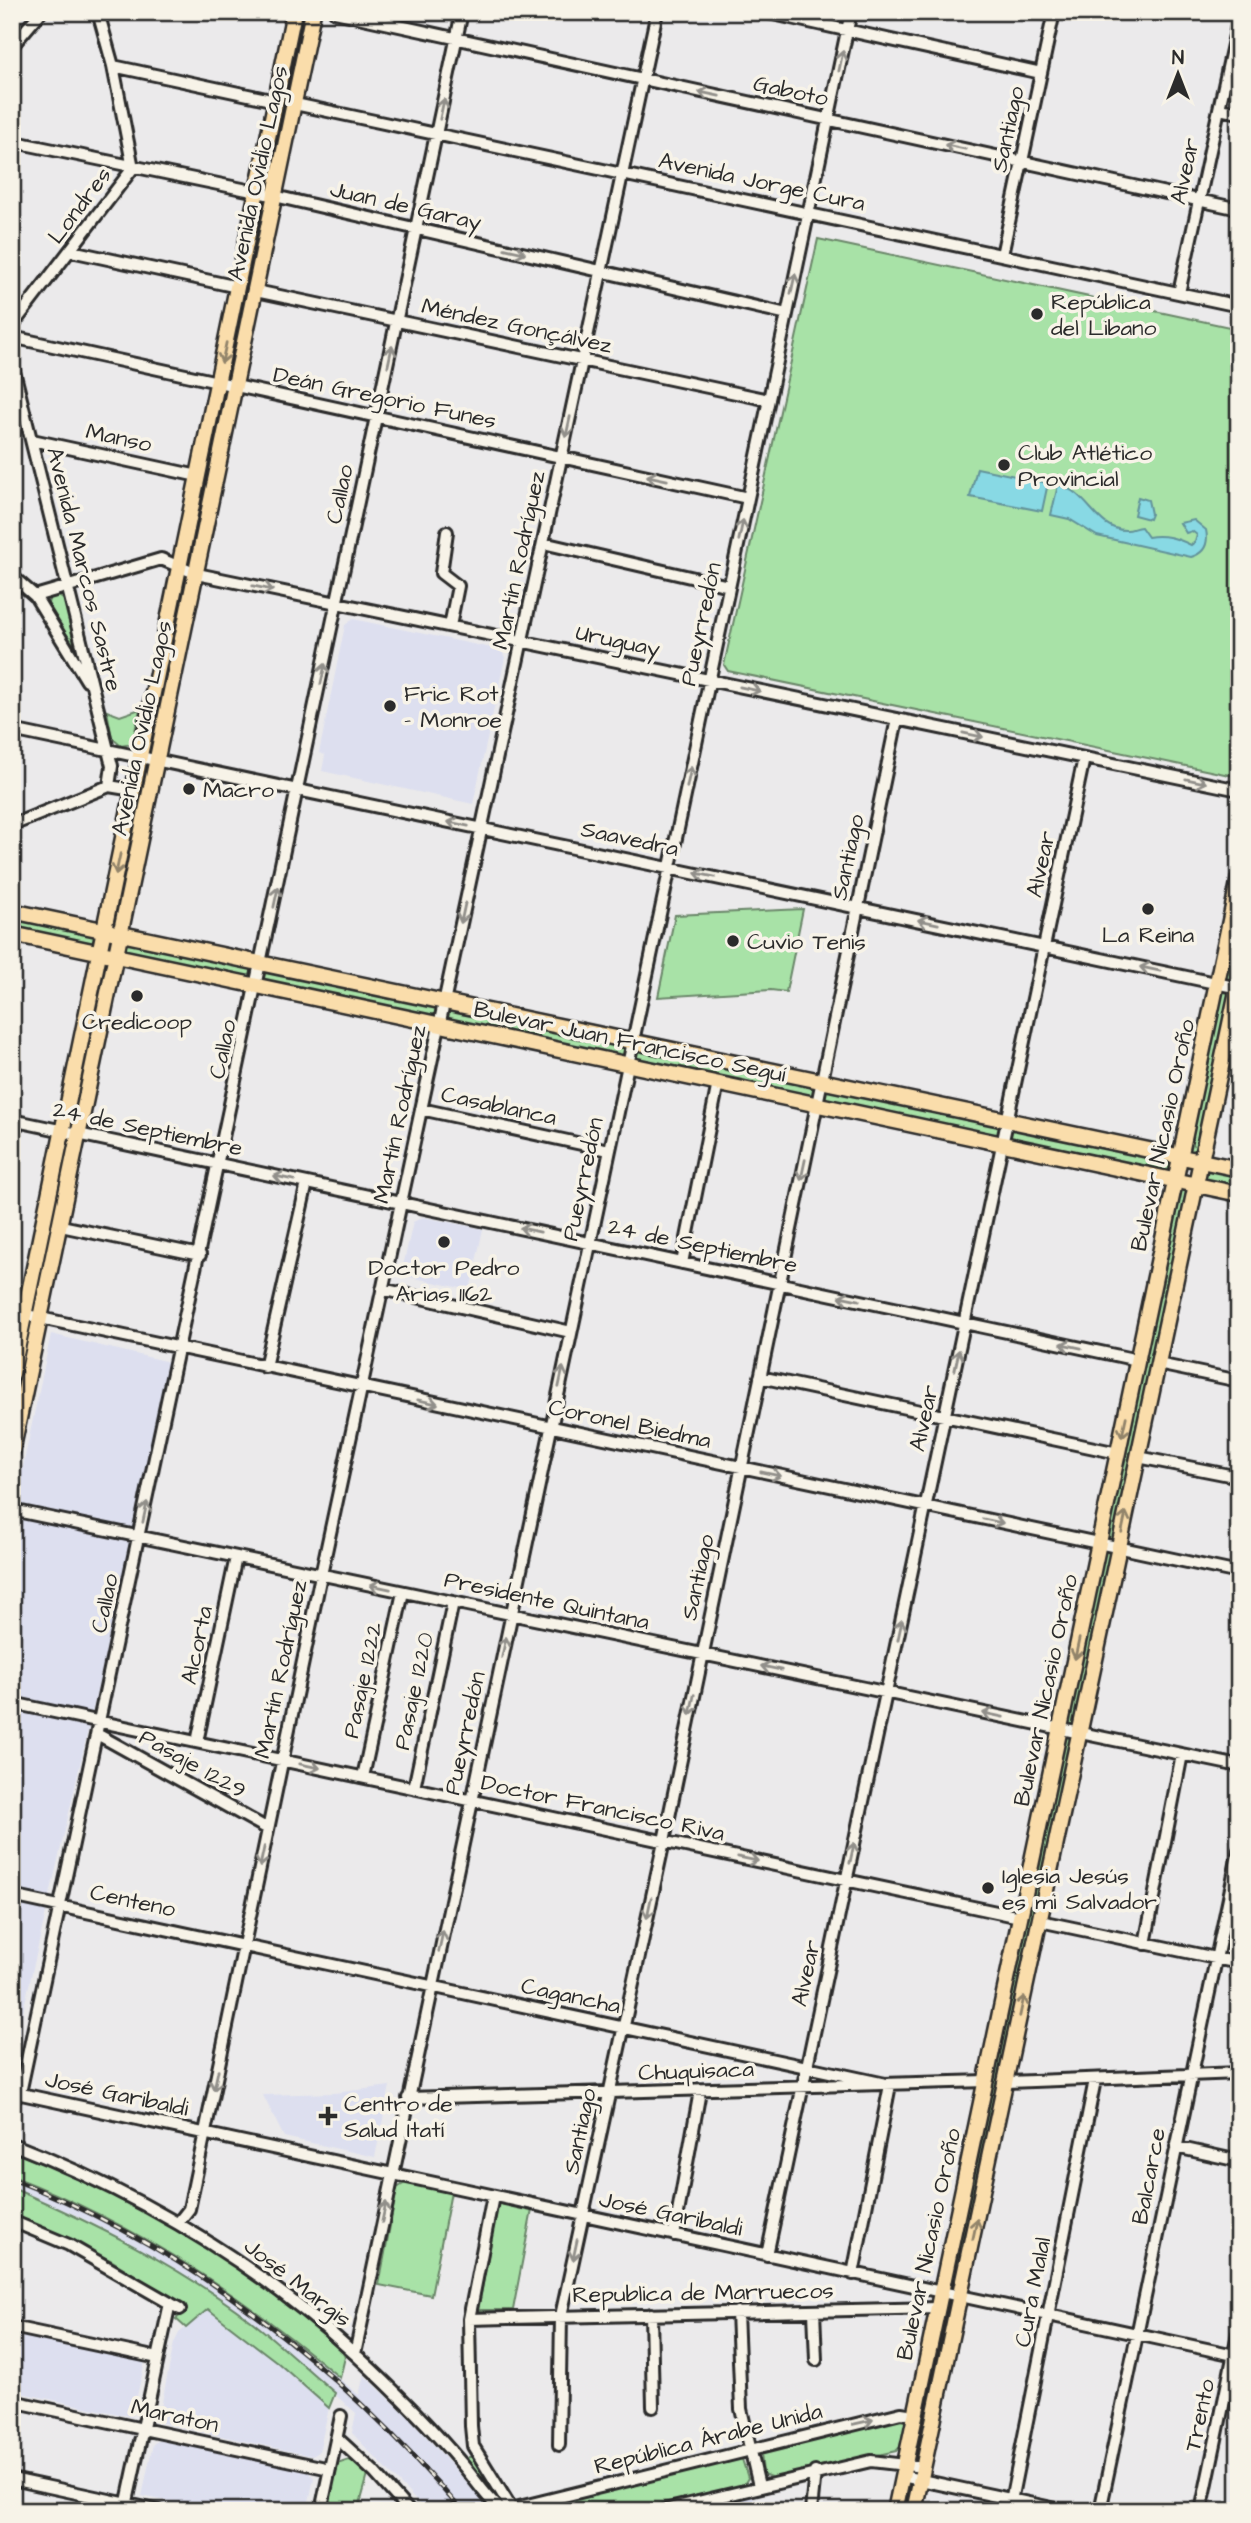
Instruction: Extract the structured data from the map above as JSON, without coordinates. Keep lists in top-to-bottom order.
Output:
{
  "streets": {
    "main road": [
      "Avenida Ovidio Lagos",
      "Avenida Jorge Cura",
      "Bulevar Juan Francisco Seguí",
      "Bulevar Nicasio Oroño"
    ],
    "street": [
      "Gaboto",
      "Santiago",
      "Alvear",
      "Londres",
      "Juan de Garay",
      "Méndez Gonçálvez",
      "Deán Gregorio Funes",
      "Manso",
      "Callao",
      "Martín Rodríguez",
      "Avenida Marcos Sastre",
      "Pueyrredón",
      "Uruguay",
      "Saavedra",
      "Casablanca",
      "24 de Septiembre",
      "Coronel Biedma",
      "Presidente Quintana",
      "Alcorta",
      "Pasaje 1222",
      "Pasaje 1220",
      "Pasaje 1229",
      "Doctor Francisco Riva",
      "Centeno",
      "Cagancha",
      "Chuquisaca",
      "José Garibaldi",
      "Balcarce",
      "José Margis",
      "Republica de Marruecos",
      "Cura Malal",
      "Maraton",
      "Trento",
      "República Árabe Unida"
    ]
  },
  "crossings": [
    ["Gaboto", "Santiago"],
    ["Gaboto", "Alvear"],
    ["Gaboto", "Callao"],
    ["Gaboto", "Martín Rodríguez"],
    ["Gaboto", "Pueyrredón"],
    ["Santiago", "Avenida Jorge Cura"],
    ["Santiago", "Uruguay"],
    ["Santiago", "Saavedra"],
    ["Santiago", "Bulevar Juan Francisco Seguí"],
    ["Santiago", "24 de Septiembre"],
    ["Santiago", "Coronel Biedma"],
    ["Santiago", "Presidente Quintana"],
    ["Santiago", "Doctor Francisco Riva"],
    ["Santiago", "Cagancha"],
    ["Santiago", "Chuquisaca"],
    ["Santiago", "José Garibaldi"],
    ["Santiago", "Republica de Marruecos"],
    ["Alvear", "Avenida Jorge Cura"],
    ["Alvear", "Uruguay"],
    ["Alvear", "Saavedra"],
    ["Alvear", "Bulevar Juan Francisco Seguí"],
    ["Alvear", "24 de Septiembre"],
    ["Alvear", "Coronel Biedma"],
    ["Alvear", "Presidente Quintana"],
    ["Alvear", "Doctor Francisco Riva"],
    ["Alvear", "Cagancha"],
    ["Alvear", "Chuquisaca"],
    ["Alvear", "José Garibaldi"],
    ["Avenida Ovidio Lagos", "Avenida Jorge Cura"],
    ["Avenida Ovidio Lagos", "Juan de Garay"],
    ["Avenida Ovidio Lagos", "Méndez Gonçálvez"],
    ["Avenida Ovidio Lagos", "Deán Gregorio Funes"],
    ["Avenida Ovidio Lagos", "Manso"],
    ["Avenida Ovidio Lagos", "Uruguay"],
    ["Avenida Ovidio Lagos", "Saavedra"],
    ["Avenida Ovidio Lagos", "Bulevar Juan Francisco Seguí"],
    ["Avenida Ovidio Lagos", "24 de Septiembre"],
    ["Avenida Ovidio Lagos", "Coronel Biedma"],
    ["Avenida Jorge Cura", "Callao"],
    ["Avenida Jorge Cura", "Martín Rodríguez"],
    ["Avenida Jorge Cura", "Pueyrredón"],
    ["Londres", "Juan de Garay"],
    ["Juan de Garay", "Callao"],
    ["Juan de Garay", "Martín Rodríguez"],
    ["Juan de Garay", "Pueyrredón"],
    ["Méndez Gonçálvez", "Callao"],
    ["Méndez Gonçálvez", "Martín Rodríguez"],
    ["Méndez Gonçálvez", "Pueyrredón"],
    ["Deán Gregorio Funes", "Callao"],
    ["Deán Gregorio Funes", "Martín Rodríguez"],
    ["Deán Gregorio Funes", "Pueyrredón"],
    ["Manso", "Avenida Marcos Sastre"],
    ["Callao", "Uruguay"],
    ["Callao", "Saavedra"],
    ["Callao", "Bulevar Juan Francisco Seguí"],
    ["Callao", "24 de Septiembre"],
    ["Callao", "Coronel Biedma"],
    ["Callao", "Presidente Quintana"],
    ["Callao", "Pasaje 1229"],
    ["Callao", "Doctor Francisco Riva"],
    ["Callao", "Centeno"],
    ["Callao", "José Garibaldi"],
    ["Martín Rodríguez", "Uruguay"],
    ["Martín Rodríguez", "Saavedra"],
    ["Martín Rodríguez", "Bulevar Juan Francisco Seguí"],
    ["Martín Rodríguez", "Casablanca"],
    ["Martín Rodríguez", "24 de Septiembre"],
    ["Martín Rodríguez", "Coronel Biedma"],
    ["Martín Rodríguez", "Presidente Quintana"],
    ["Martín Rodríguez", "Pasaje 1229"],
    ["Martín Rodríguez", "Doctor Francisco Riva"],
    ["Martín Rodríguez", "Centeno"],
    ["Martín Rodríguez", "Cagancha"],
    ["Martín Rodríguez", "José Garibaldi"],
    ["Martín Rodríguez", "José Margis"],
    ["Avenida Marcos Sastre", "Uruguay"],
    ["Avenida Marcos Sastre", "Saavedra"],
    ["Pueyrredón", "Uruguay"],
    ["Pueyrredón", "Saavedra"],
    ["Pueyrredón", "Bulevar Juan Francisco Seguí"],
    ["Pueyrredón", "Casablanca"],
    ["Pueyrredón", "24 de Septiembre"],
    ["Pueyrredón", "Coronel Biedma"],
    ["Pueyrredón", "Presidente Quintana"],
    ["Pueyrredón", "Doctor Francisco Riva"],
    ["Pueyrredón", "Cagancha"],
    ["Pueyrredón", "Chuquisaca"],
    ["Pueyrredón", "José Garibaldi"],
    ["Pueyrredón", "José Margis"],
    ["Saavedra", "Bulevar Nicasio Oroño"],
    ["Bulevar Juan Francisco Seguí", "Bulevar Nicasio Oroño"],
    ["24 de Septiembre", "Bulevar Nicasio Oroño"],
    ["Bulevar Nicasio Oroño", "Coronel Biedma"],
    ["Bulevar Nicasio Oroño", "Presidente Quintana"],
    ["Bulevar Nicasio Oroño", "Doctor Francisco Riva"],
    ["Bulevar Nicasio Oroño", "Chuquisaca"],
    ["Bulevar Nicasio Oroño", "José Garibaldi"],
    ["Bulevar Nicasio Oroño", "Republica de Marruecos"],
    ["Bulevar Nicasio Oroño", "República Árabe Unida"],
    ["Presidente Quintana", "Alcorta"],
    ["Presidente Quintana", "Pasaje 1222"],
    ["Presidente Quintana", "Pasaje 1220"],
    ["Alcorta", "Doctor Francisco Riva"],
    ["Pasaje 1222", "Doctor Francisco Riva"],
    ["Pasaje 1220", "Doctor Francisco Riva"],
    ["Centeno", "Cagancha"],
    ["Cagancha", "Chuquisaca"],
    ["José Garibaldi", "Balcarce"],
    ["José Garibaldi", "Cura Malal"],
    ["José Garibaldi", "Trento"],
    ["José Margis", "República Árabe Unida"]
  ],
  "one_way": [
    "Callao",
    "Pueyrredón",
    "Uruguay",
    "Saavedra",
    "Presidente Quintana"
  ],
  "places": {
    "other": [
      "República del Libano",
      "Club Atlético Provincial",
      "Fric Rot - Monroe",
      "Macro",
      "La Reina",
      "Cuvio Tenis",
      "Credicoop",
      "Doctor Pedro Arias 1162",
      "Iglesia Jesús es mi Salvador"
    ],
    "health": ["Centro de Salud Itatí"]
  },
  "north": "top"
}
